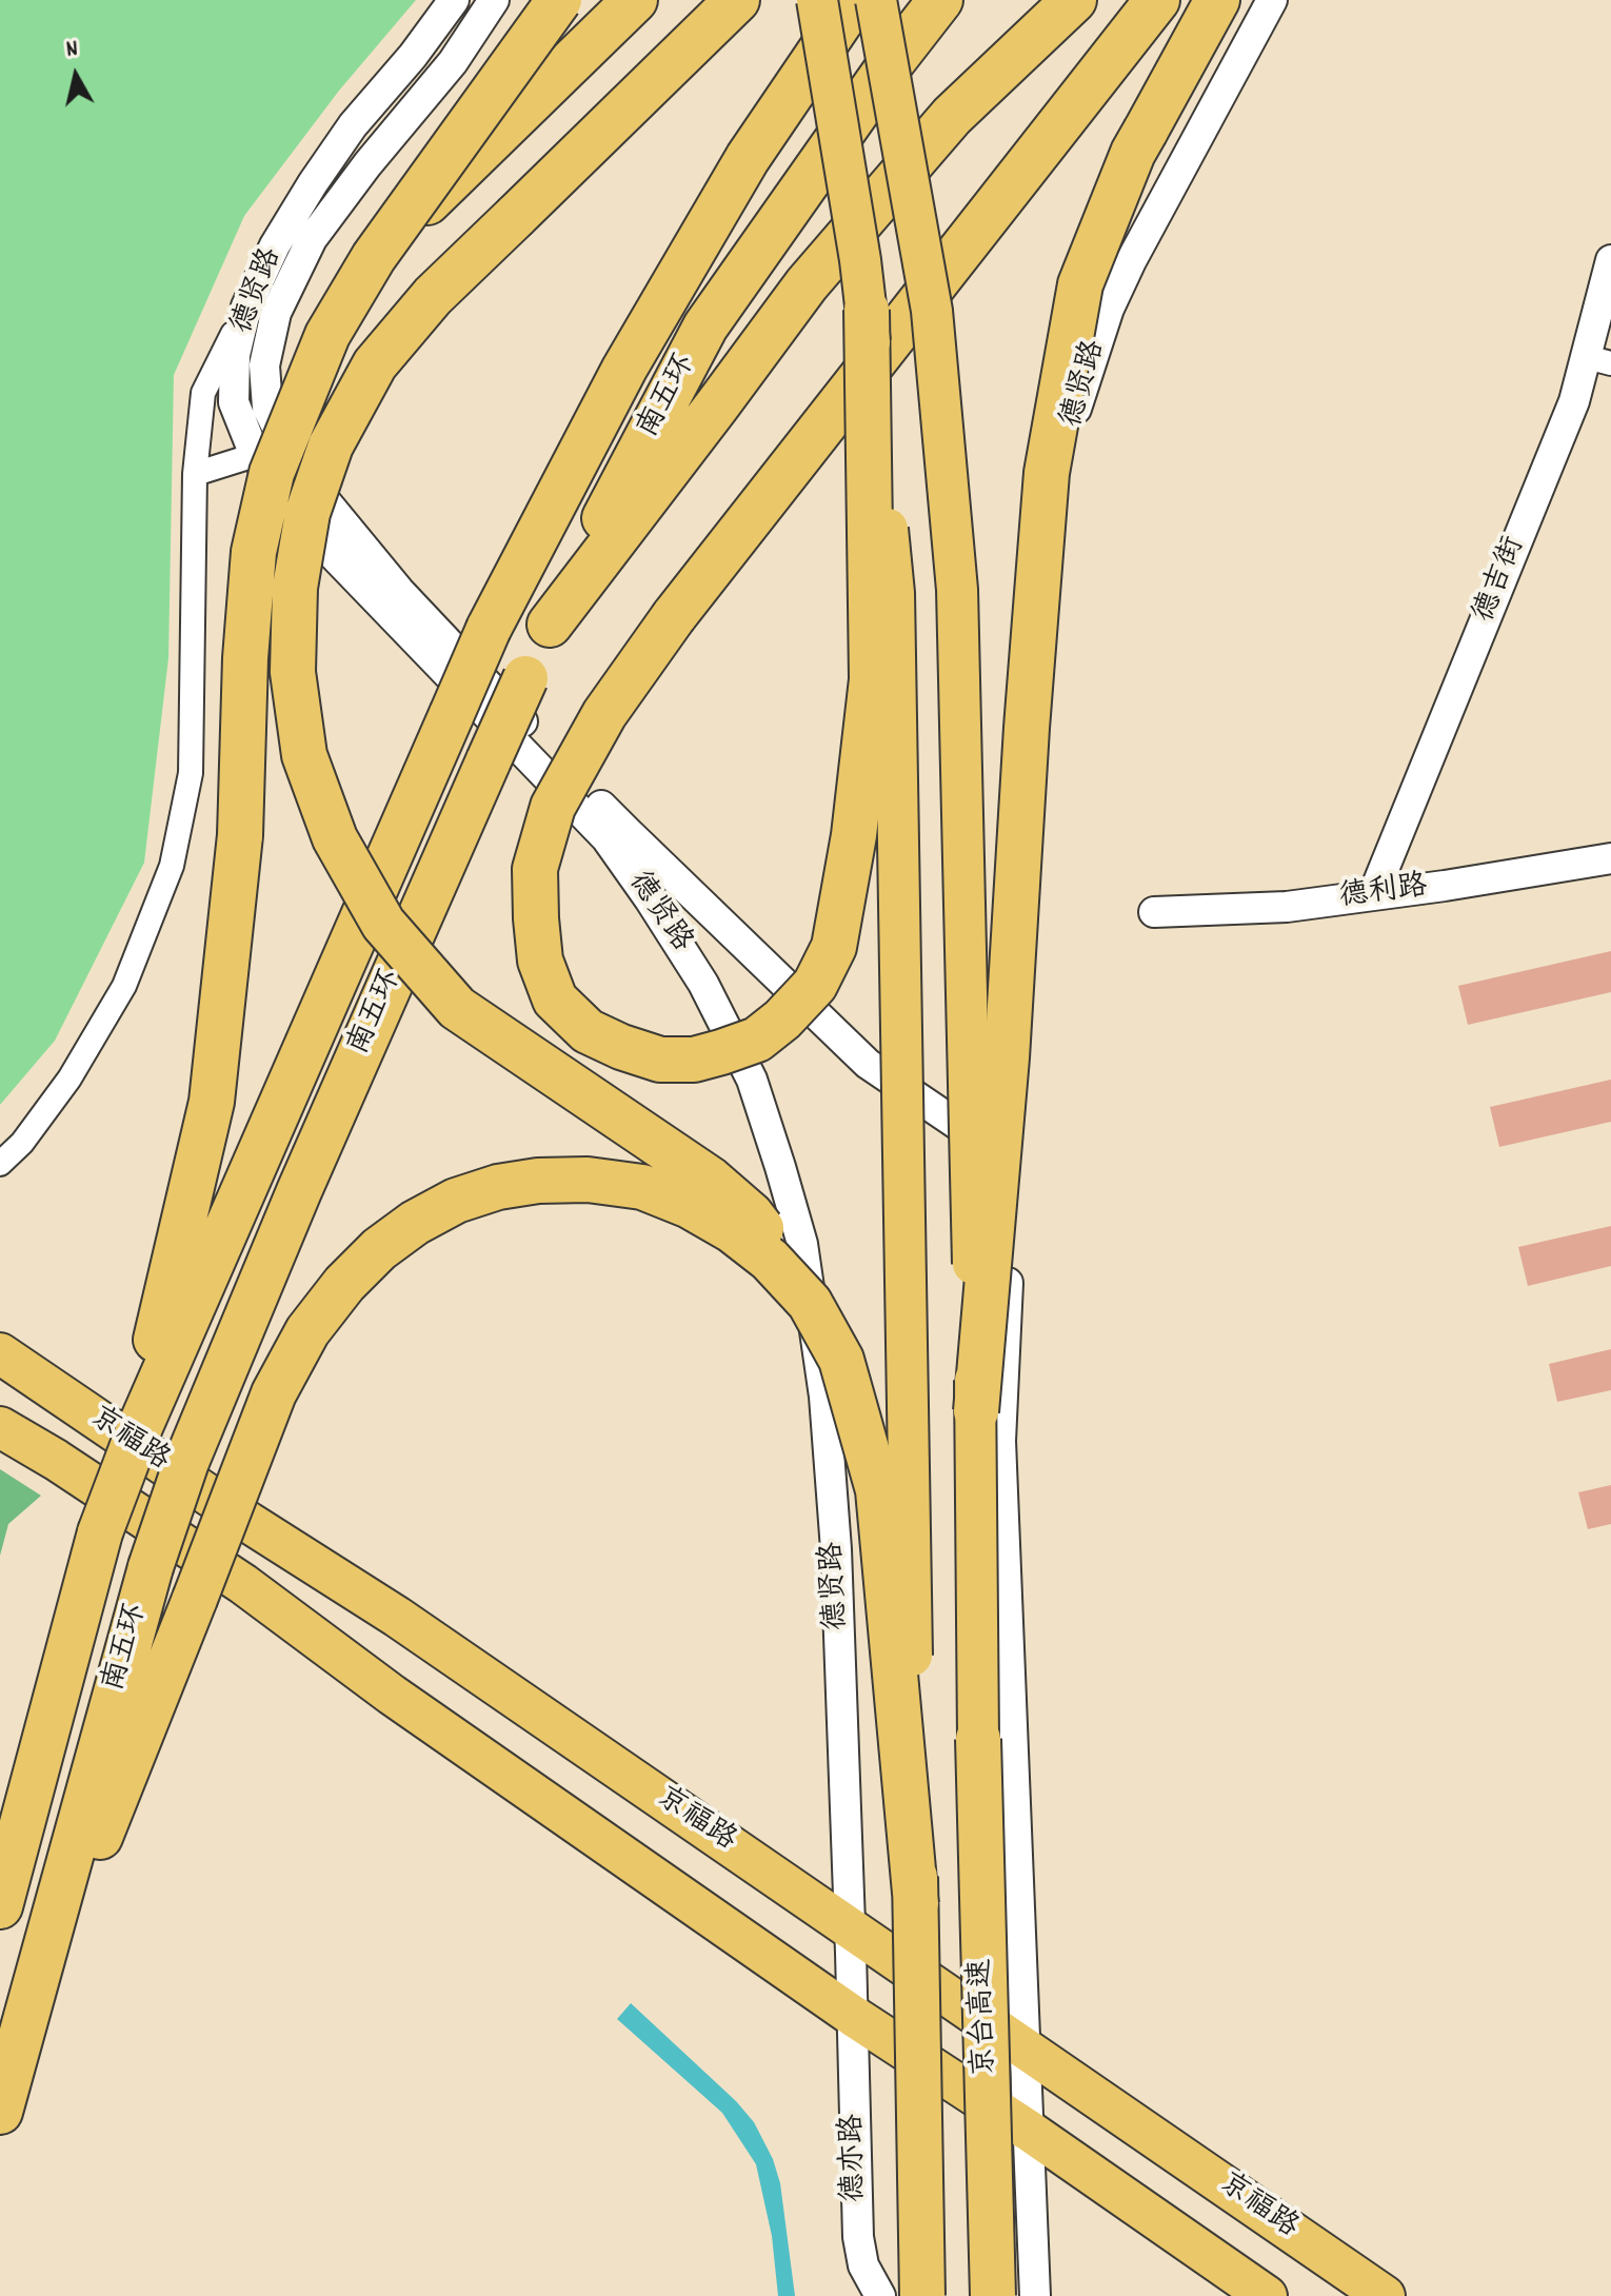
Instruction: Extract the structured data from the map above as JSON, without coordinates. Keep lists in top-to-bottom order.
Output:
{
  "streets": {
    "highway": ["南五环", "京福路", "京台高速"],
    "street": [
      "德贤路",
      "德吉街",
      "德利路",
      "德亦路"
    ]
  },
  "crossings": [
    ["德贤路", "京福路"],
    ["德贤路", "德亦路"],
    ["德吉街", "德利路"],
    ["京福路", "德亦路"]
  ],
  "north": "top"
}
